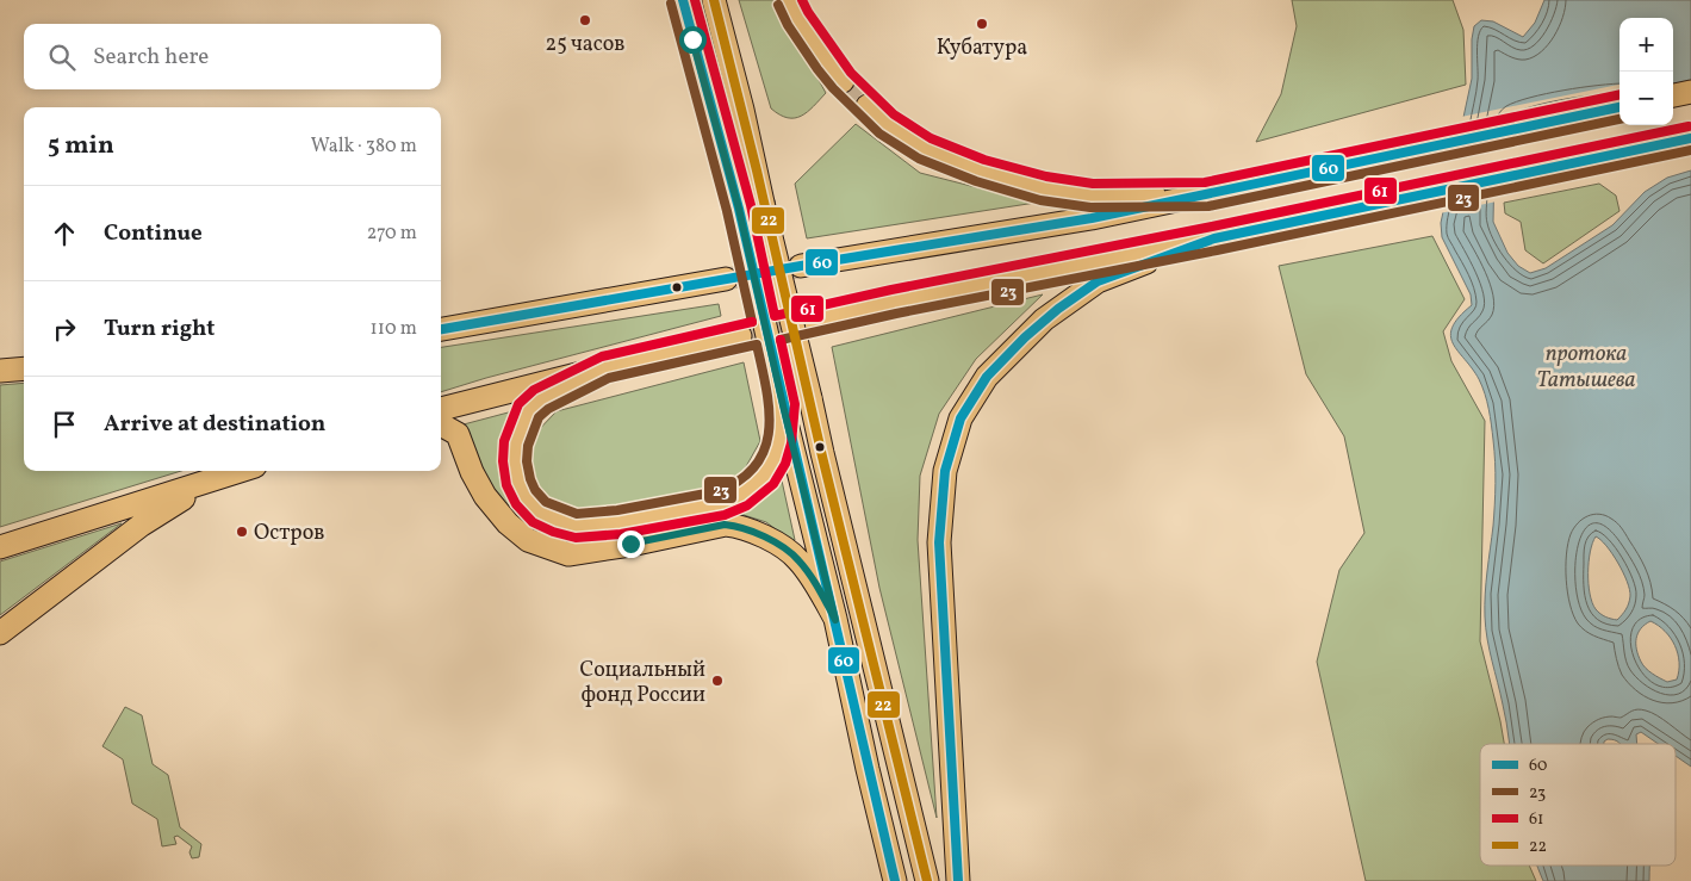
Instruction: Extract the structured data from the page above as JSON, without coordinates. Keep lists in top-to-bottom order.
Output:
{
  "water": ["протока Татышева"],
  "places": [
    "25 часов",
    "Кубатура",
    "Остров",
    "Социальный фонд России"
  ],
  "lines": [
    "transit line 60",
    "transit line 61",
    "transit line 22",
    "transit line 23"
  ],
  "legend": [
    "60",
    "23",
    "61",
    "22"
  ],
  "page": {
    "map_buttons": ["+", "−"],
    "search": "Search here",
    "heading": ["5 min", "Walk · 380 m"],
    "list": [
      ["Continue", "270 m"],
      ["Turn right", "110 m"],
      "Arrive at destination"
    ]
  }
}
